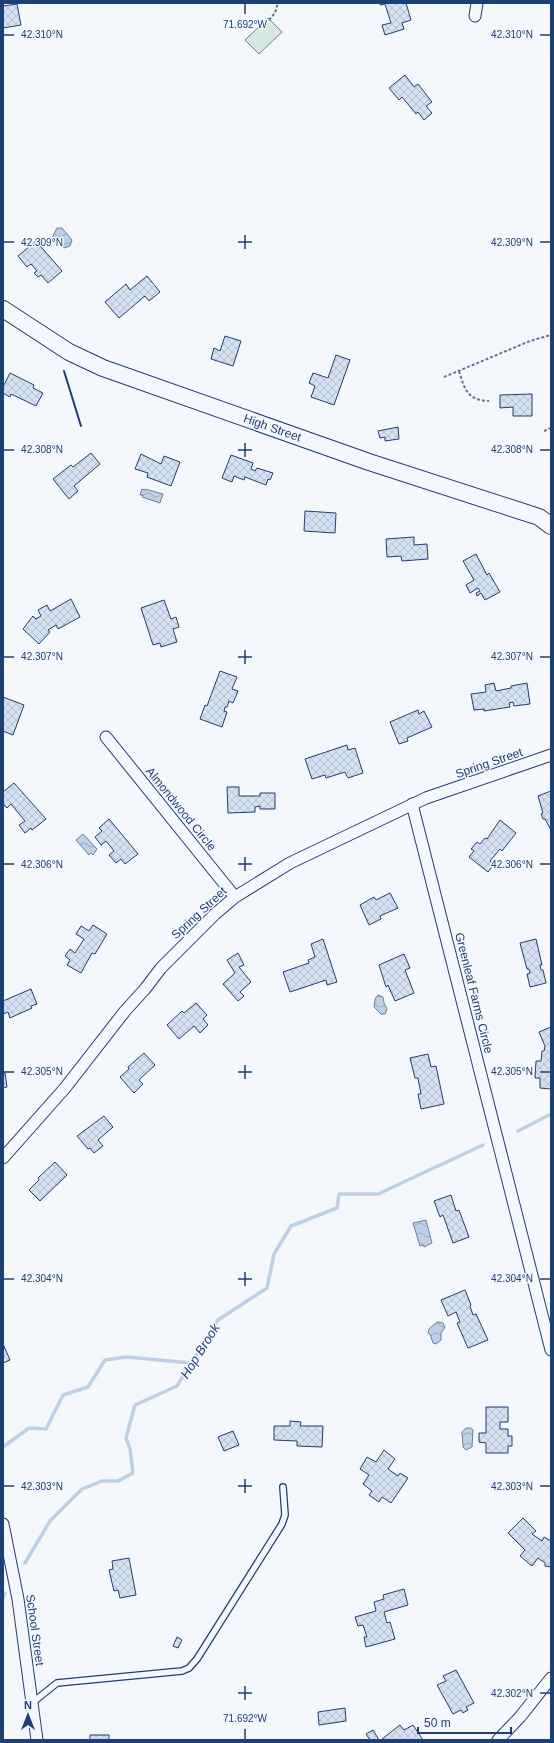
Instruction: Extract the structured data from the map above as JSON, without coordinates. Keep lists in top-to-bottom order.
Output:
{
  "streets": {
    "street": [
      "High Street",
      "Spring Street",
      "Almondwood Circle",
      "Greenleaf Farms Circle",
      "School Street"
    ]
  },
  "crossings": [
    ["Spring Street", "Almondwood Circle"],
    ["Spring Street", "Greenleaf Farms Circle"]
  ],
  "water": ["Hop Brook"],
  "scale_bar": "50 m",
  "north": "top",
  "coordinates": [
    "71.692°W",
    "42.310°N",
    "42.309°N",
    "42.308°N",
    "42.307°N",
    "42.306°N",
    "42.305°N",
    "42.304°N",
    "42.303°N",
    "42.302°N"
  ]
}
